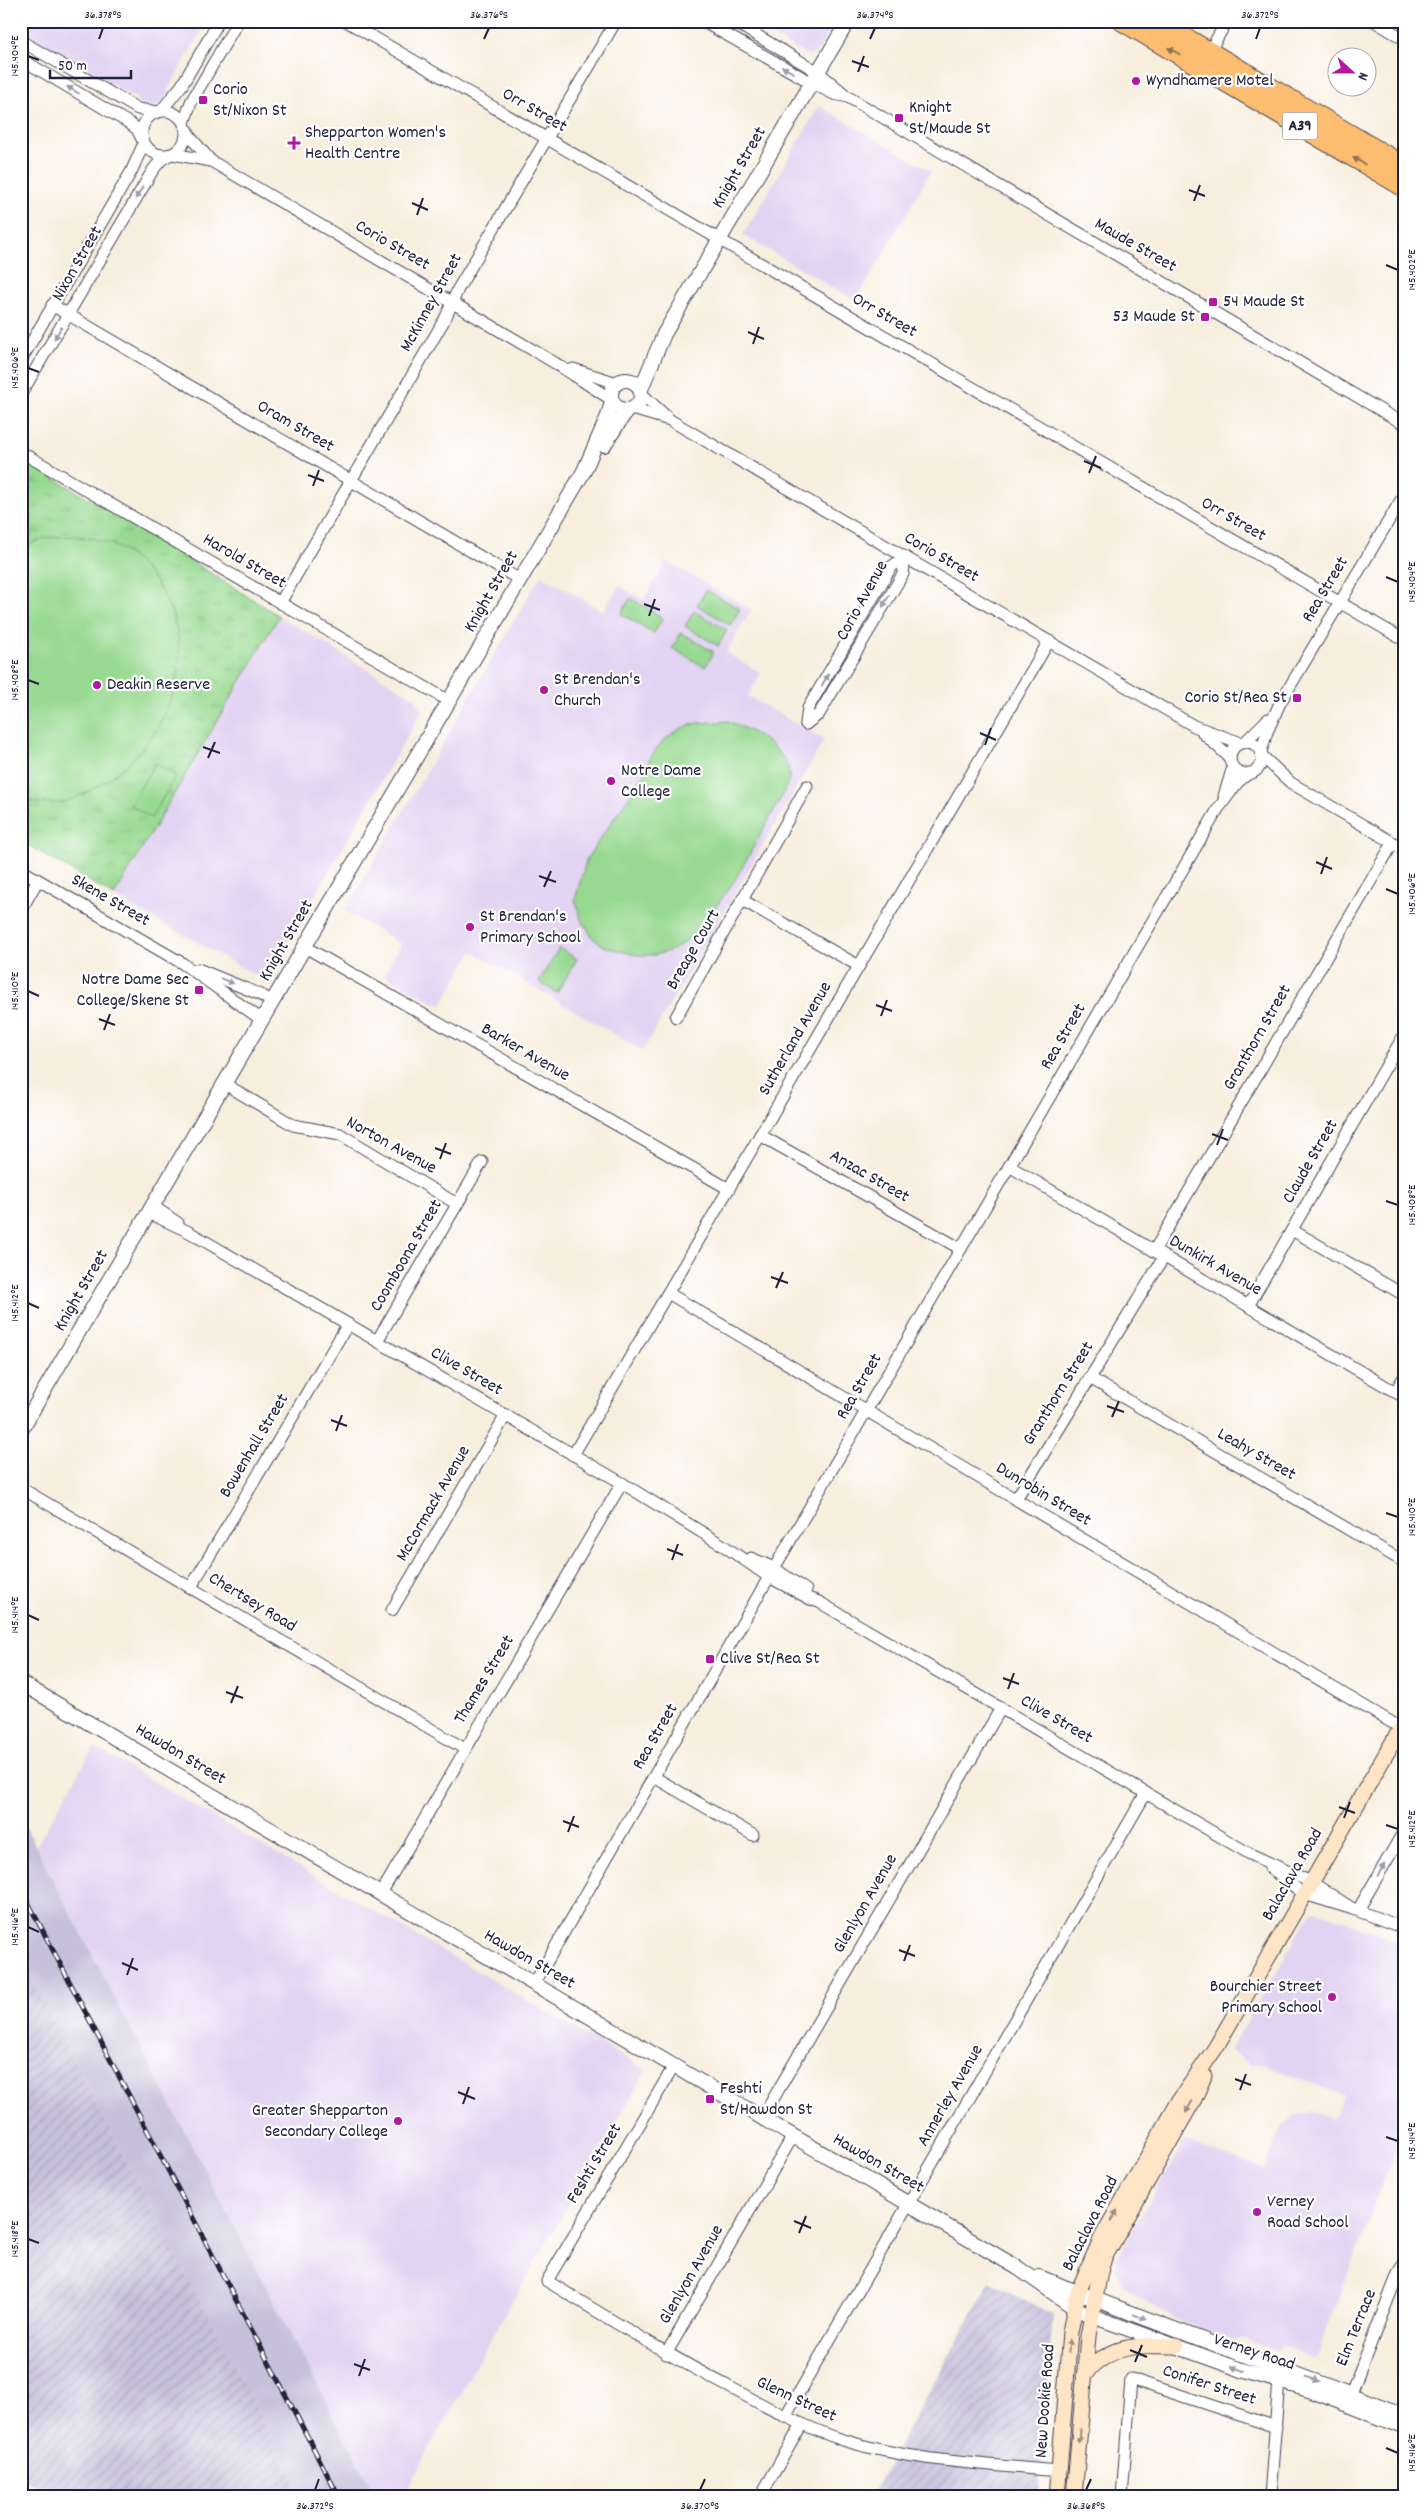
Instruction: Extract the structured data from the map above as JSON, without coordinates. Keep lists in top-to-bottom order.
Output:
{
  "streets": {
    "highway": ["A39"],
    "main road": ["Balaclava Road", "New Dookie Road"],
    "street": [
      "Orr Street",
      "Knight Street",
      "Corio Street",
      "Maude Street",
      "Nixon Street",
      "McKinney Street",
      "Oram Street",
      "Harold Street",
      "Rea Street",
      "Corio Avenue",
      "Skene Street",
      "Breage Court",
      "Granthorn Street",
      "Sutherland Avenue",
      "Barker Avenue",
      "Norton Avenue",
      "Claude Street",
      "Anzac Street",
      "Coomboona Street",
      "Dunkirk Avenue",
      "Clive Street",
      "Bowenhall Street",
      "Leahy Street",
      "Dunrobin Street",
      "McCormack Avenue",
      "Chertsey Road",
      "Thames Street",
      "Hawdon Street",
      "Glenlyon Avenue",
      "Annerley Avenue",
      "Feshti Street",
      "Elm Terrace",
      "Verney Road",
      "Conifer Street",
      "Glenn Street"
    ]
  },
  "crossings": [
    ["Orr Street", "Knight Street"],
    ["Orr Street", "McKinney Street"],
    ["Orr Street", "Rea Street"],
    ["Knight Street", "Corio Street"],
    ["Knight Street", "Maude Street"],
    ["Knight Street", "Oram Street"],
    ["Knight Street", "Harold Street"],
    ["Knight Street", "Skene Street"],
    ["Knight Street", "Barker Avenue"],
    ["Knight Street", "Norton Avenue"],
    ["Knight Street", "Clive Street"],
    ["Corio Street", "Nixon Street"],
    ["Corio Street", "McKinney Street"],
    ["Corio Street", "Rea Street"],
    ["Corio Street", "Corio Avenue"],
    ["Corio Street", "Sutherland Avenue"],
    ["Nixon Street", "Oram Street"],
    ["McKinney Street", "Oram Street"],
    ["McKinney Street", "Harold Street"],
    ["Rea Street", "Anzac Street"],
    ["Rea Street", "Dunkirk Avenue"],
    ["Rea Street", "Clive Street"],
    ["Rea Street", "Dunrobin Street"],
    ["Rea Street", "Hawdon Street"],
    ["Breage Court", "Sutherland Avenue"],
    ["Granthorn Street", "Dunkirk Avenue"],
    ["Granthorn Street", "Leahy Street"],
    ["Granthorn Street", "Dunrobin Street"],
    ["Sutherland Avenue", "Barker Avenue"],
    ["Sutherland Avenue", "Anzac Street"],
    ["Sutherland Avenue", "Clive Street"],
    ["Sutherland Avenue", "Dunrobin Street"],
    ["Norton Avenue", "Coomboona Street"],
    ["Claude Street", "Dunkirk Avenue"],
    ["Coomboona Street", "Clive Street"],
    ["Clive Street", "Bowenhall Street"],
    ["Clive Street", "McCormack Avenue"],
    ["Clive Street", "Thames Street"],
    ["Clive Street", "Balaclava Road"],
    ["Clive Street", "Glenlyon Avenue"],
    ["Clive Street", "Annerley Avenue"],
    ["Bowenhall Street", "Chertsey Road"],
    ["Dunrobin Street", "Balaclava Road"],
    ["Chertsey Road", "Thames Street"],
    ["Thames Street", "Hawdon Street"],
    ["Hawdon Street", "Balaclava Road"],
    ["Hawdon Street", "Glenlyon Avenue"],
    ["Hawdon Street", "Annerley Avenue"],
    ["Hawdon Street", "Feshti Street"],
    ["Hawdon Street", "Verney Road"],
    ["Hawdon Street", "New Dookie Road"],
    ["Balaclava Road", "Verney Road"],
    ["Balaclava Road", "New Dookie Road"],
    ["Glenlyon Avenue", "Glenn Street"],
    ["Annerley Avenue", "Glenn Street"],
    ["Feshti Street", "Glenn Street"],
    ["Elm Terrace", "Verney Road"],
    ["Verney Road", "New Dookie Road"],
    ["Glenn Street", "New Dookie Road"]
  ],
  "places": {
    "other": [
      "Wyndhamere Motel",
      "Deakin Reserve",
      "St Brendan's Church",
      "Notre Dame College",
      "St Brendan's Primary School",
      "Bourchier Street Primary School",
      "Greater Shepparton Secondary College",
      "Verney Road School"
    ],
    "transit": [
      "Corio St/Nixon St",
      "Knight St/Maude St",
      "54 Maude St",
      "53 Maude St",
      "Corio St/Rea St",
      "Notre Dame Sec College/Skene St",
      "Clive St/Rea St",
      "Feshti St/Hawdon St"
    ],
    "health": ["Shepparton Women's Health Centre"]
  },
  "scale_bar": "50 m",
  "north": "right",
  "coordinates": [
    "36.378°S",
    "36.376°S",
    "36.374°S",
    "36.372°S",
    "145.404°E",
    "145.402°E",
    "145.406°E",
    "145.408°E",
    "145.410°E",
    "145.412°E",
    "145.414°E",
    "145.416°E",
    "145.418°E",
    "36.370°S",
    "36.368°S"
  ]
}
